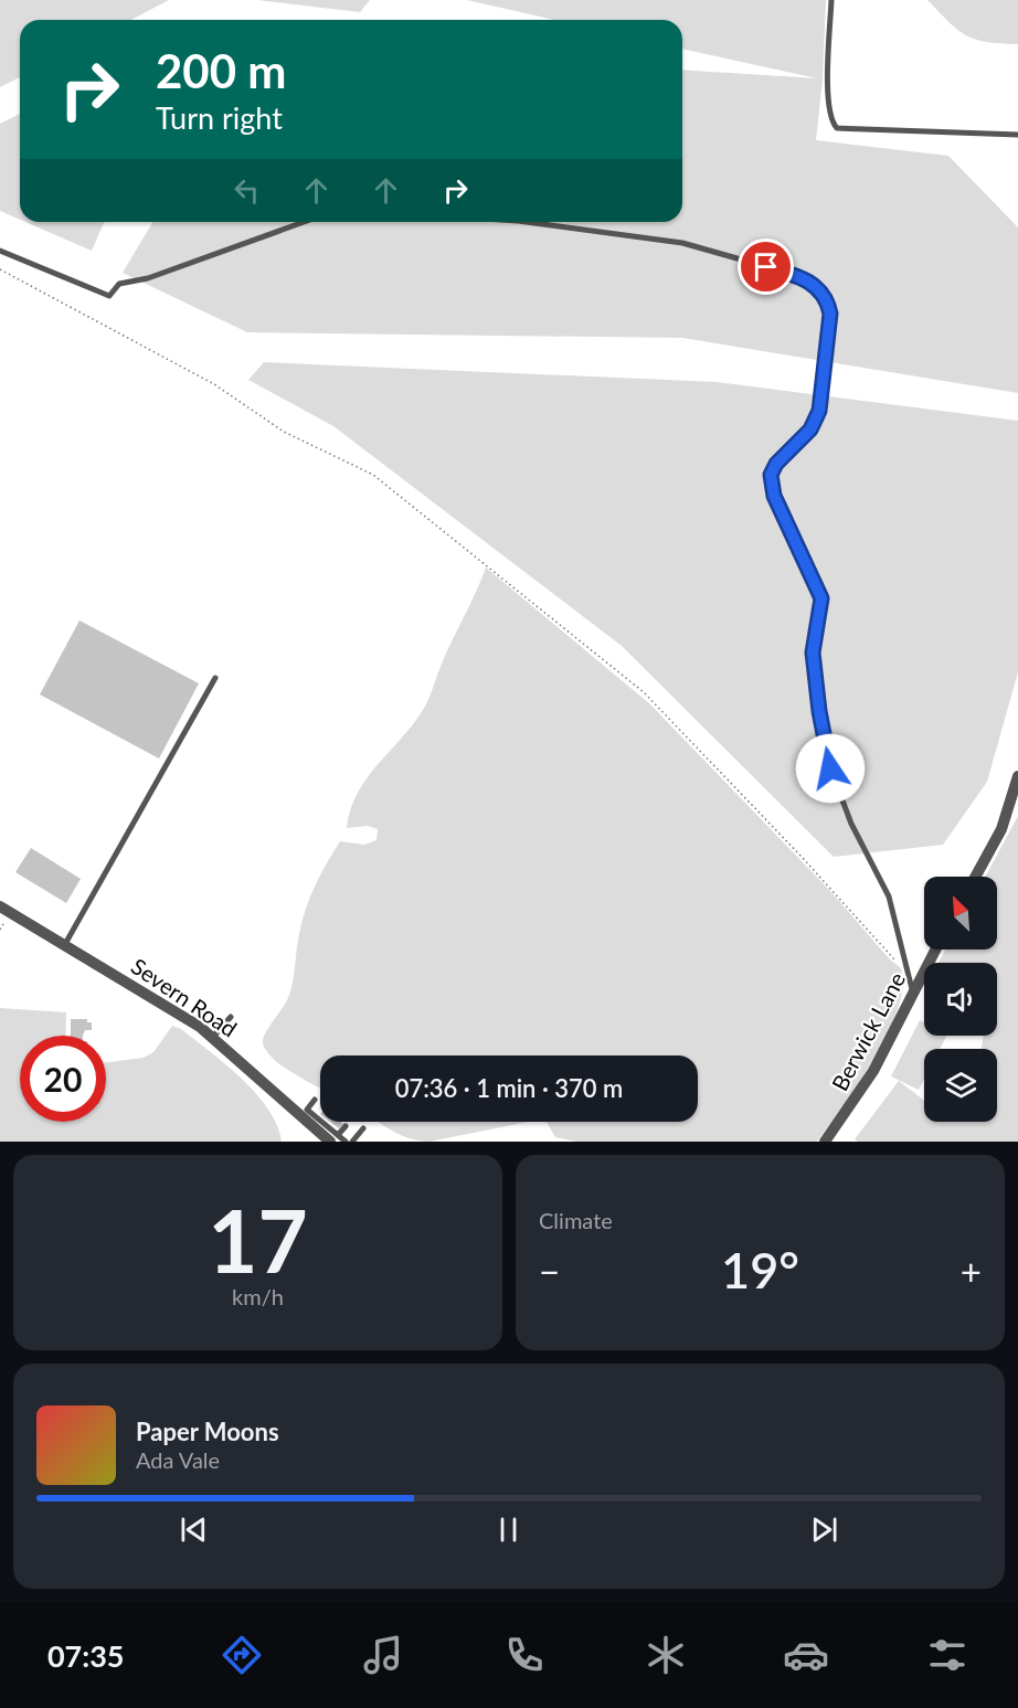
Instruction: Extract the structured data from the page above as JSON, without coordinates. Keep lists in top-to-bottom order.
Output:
{
  "streets": {
    "street": ["Severn Road", "Berwick Lane"]
  },
  "north": "top left",
  "page": {
    "turn": ["200 m", "Turn right"],
    "limit": "20",
    "trip": "07:36 · 1 min · 370 m",
    "tile": [
      ["17", "km/h"],
      "Climate"
    ],
    "heat": ["−", "19°", "+"],
    "song": ["Paper Moons", "Ada Vale"],
    "tabs": "07:35"
  }
}
